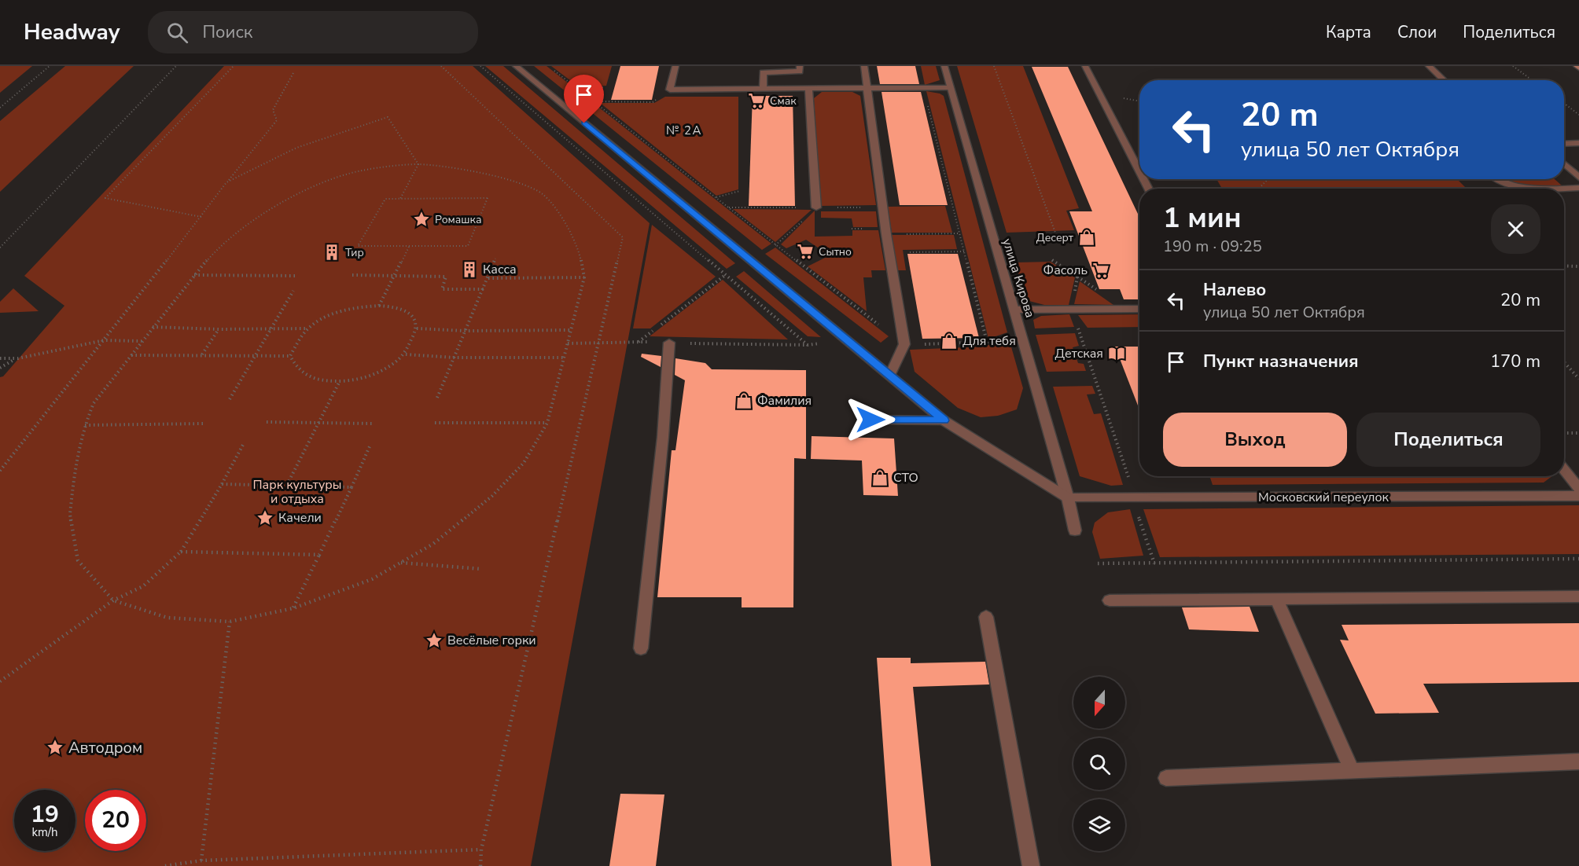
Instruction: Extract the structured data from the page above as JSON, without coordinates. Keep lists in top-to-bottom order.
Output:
{
  "streets": {
    "street": ["улица Кирова", "Московский переулок"]
  },
  "crossings": [
    ["улица Кирова", "Московский переулок"]
  ],
  "districts": ["№ 2А"],
  "parks": ["Парк культуры и отдыха"],
  "places": {
    "supermarket": ["Смак", "Сытно", "Фасоль"],
    "place": [
      "Ромашка",
      "Качели",
      "Весёлые горки",
      "Автодром"
    ],
    "shop": [
      "Десерт",
      "Для тебя",
      "Фамилия",
      "СТО"
    ],
    "building": ["Тир", "Касса"],
    "library": ["Детская"]
  },
  "north": "bottom",
  "page": {
    "header": "Headway",
    "search": "Поиск",
    "nav": ["Карта", "Слои", "Поделиться"],
    "turn": ["20 m", "улица 50 лет Октября"],
    "heading": ["1 мин", "190 m · 09:25"],
    "list": [
      {
        "name": "Налево",
        "note": "улица 50 лет Октября",
        "value": "20 m"
      },
      {
        "name": "Пункт назначения",
        "value": "170 m"
      }
    ],
    "buttons": ["Выход", "Поделиться"],
    "speed": "19 km/h",
    "limit": "20"
  }
}
